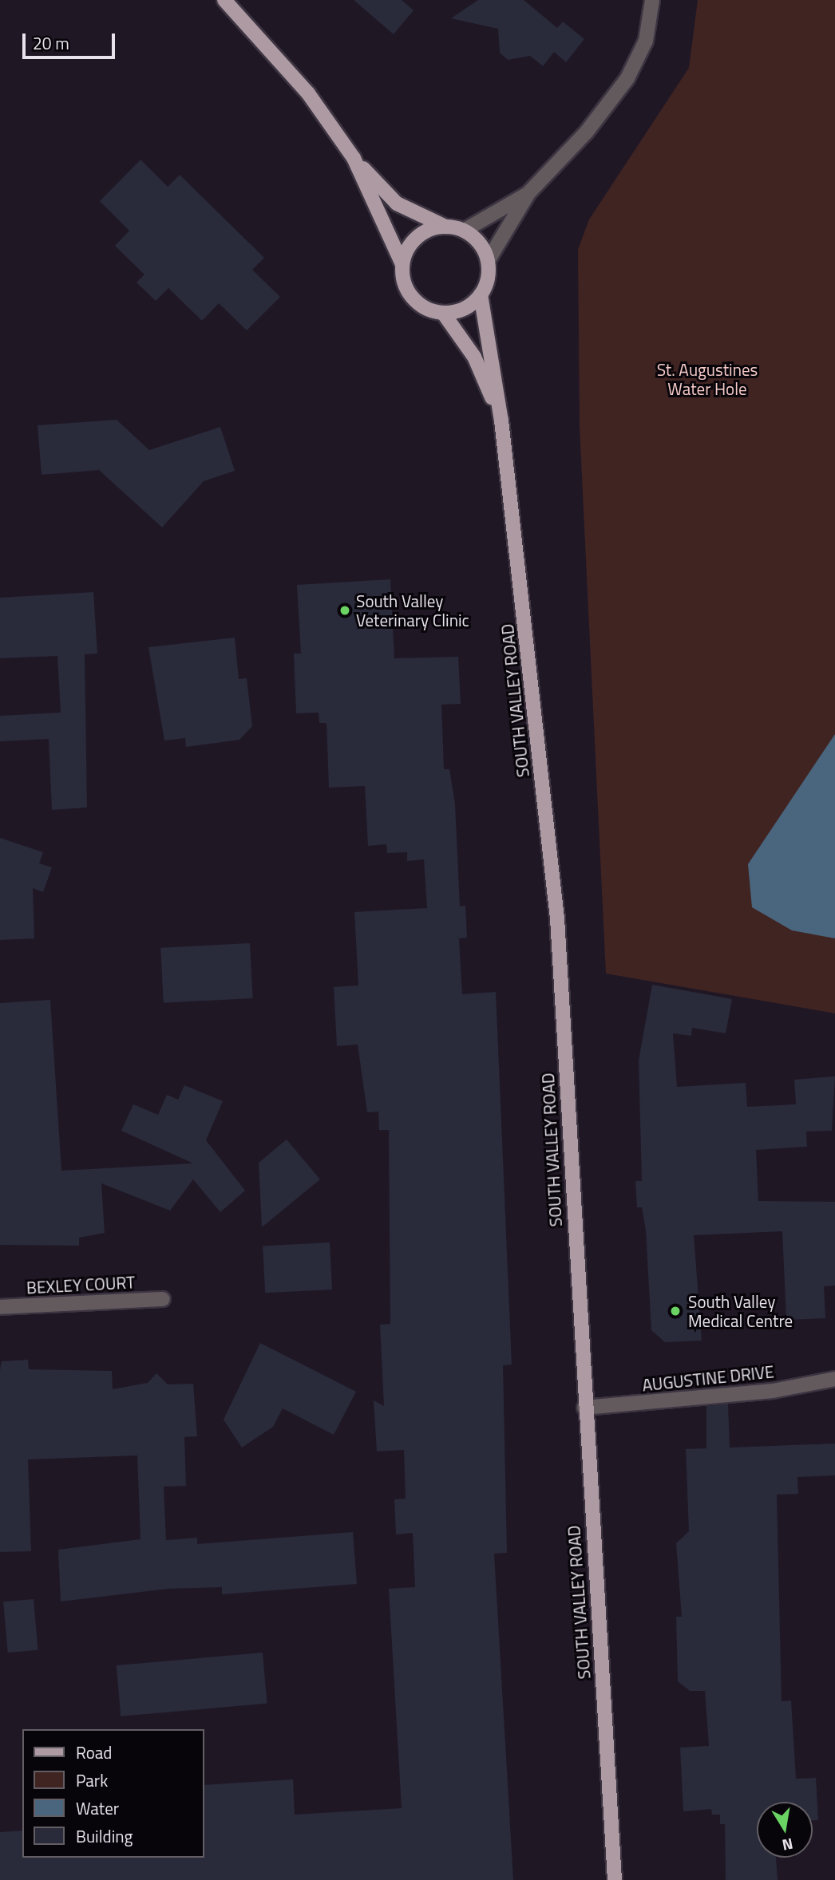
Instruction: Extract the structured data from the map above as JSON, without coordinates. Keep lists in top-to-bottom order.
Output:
{
  "streets": {
    "main road": ["SOUTH VALLEY ROAD"],
    "street": ["BEXLEY COURT", "AUGUSTINE DRIVE"]
  },
  "crossings": [
    ["SOUTH VALLEY ROAD", "AUGUSTINE DRIVE"]
  ],
  "parks": ["St. Augustines Water Hole"],
  "places": ["South Valley Veterinary Clinic", "South Valley Medical Centre"],
  "legend": [
    "Road",
    "Park",
    "Water",
    "Building"
  ],
  "scale_bar": "20 m",
  "north": "bottom"
}
